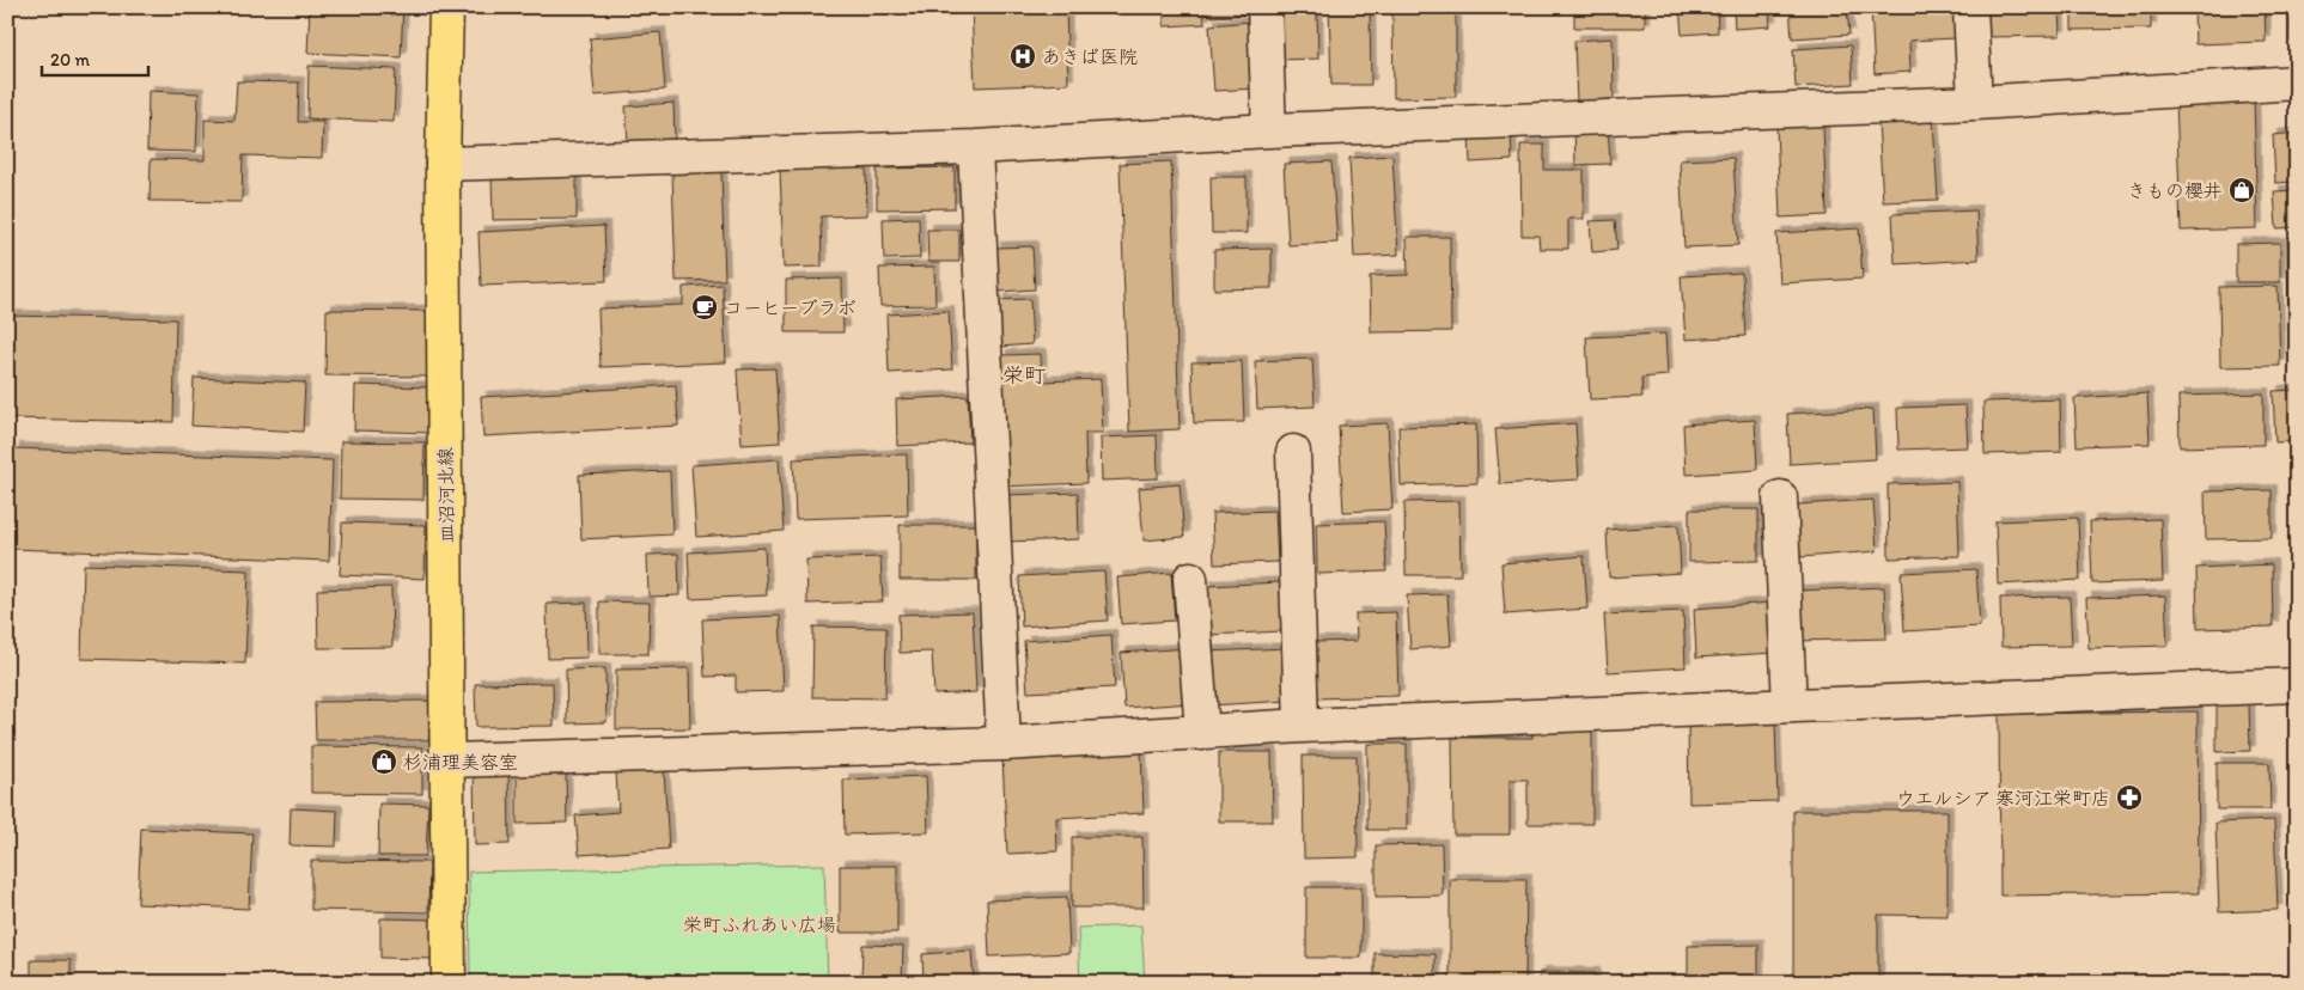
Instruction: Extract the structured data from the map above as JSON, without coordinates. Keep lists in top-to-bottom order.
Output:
{
  "streets": {
    "main road": ["皿沼河北線"]
  },
  "districts": ["栄町"],
  "parks": ["栄町ふれあい広場"],
  "places": {
    "hospital": ["あきば医院"],
    "shop": ["きもの櫻井", "杉浦理美容室"],
    "cafe": ["コーヒーブラボ"],
    "pharmacy": ["ウエルシア 寒河江栄町店"]
  },
  "scale_bar": "20 m"
}
